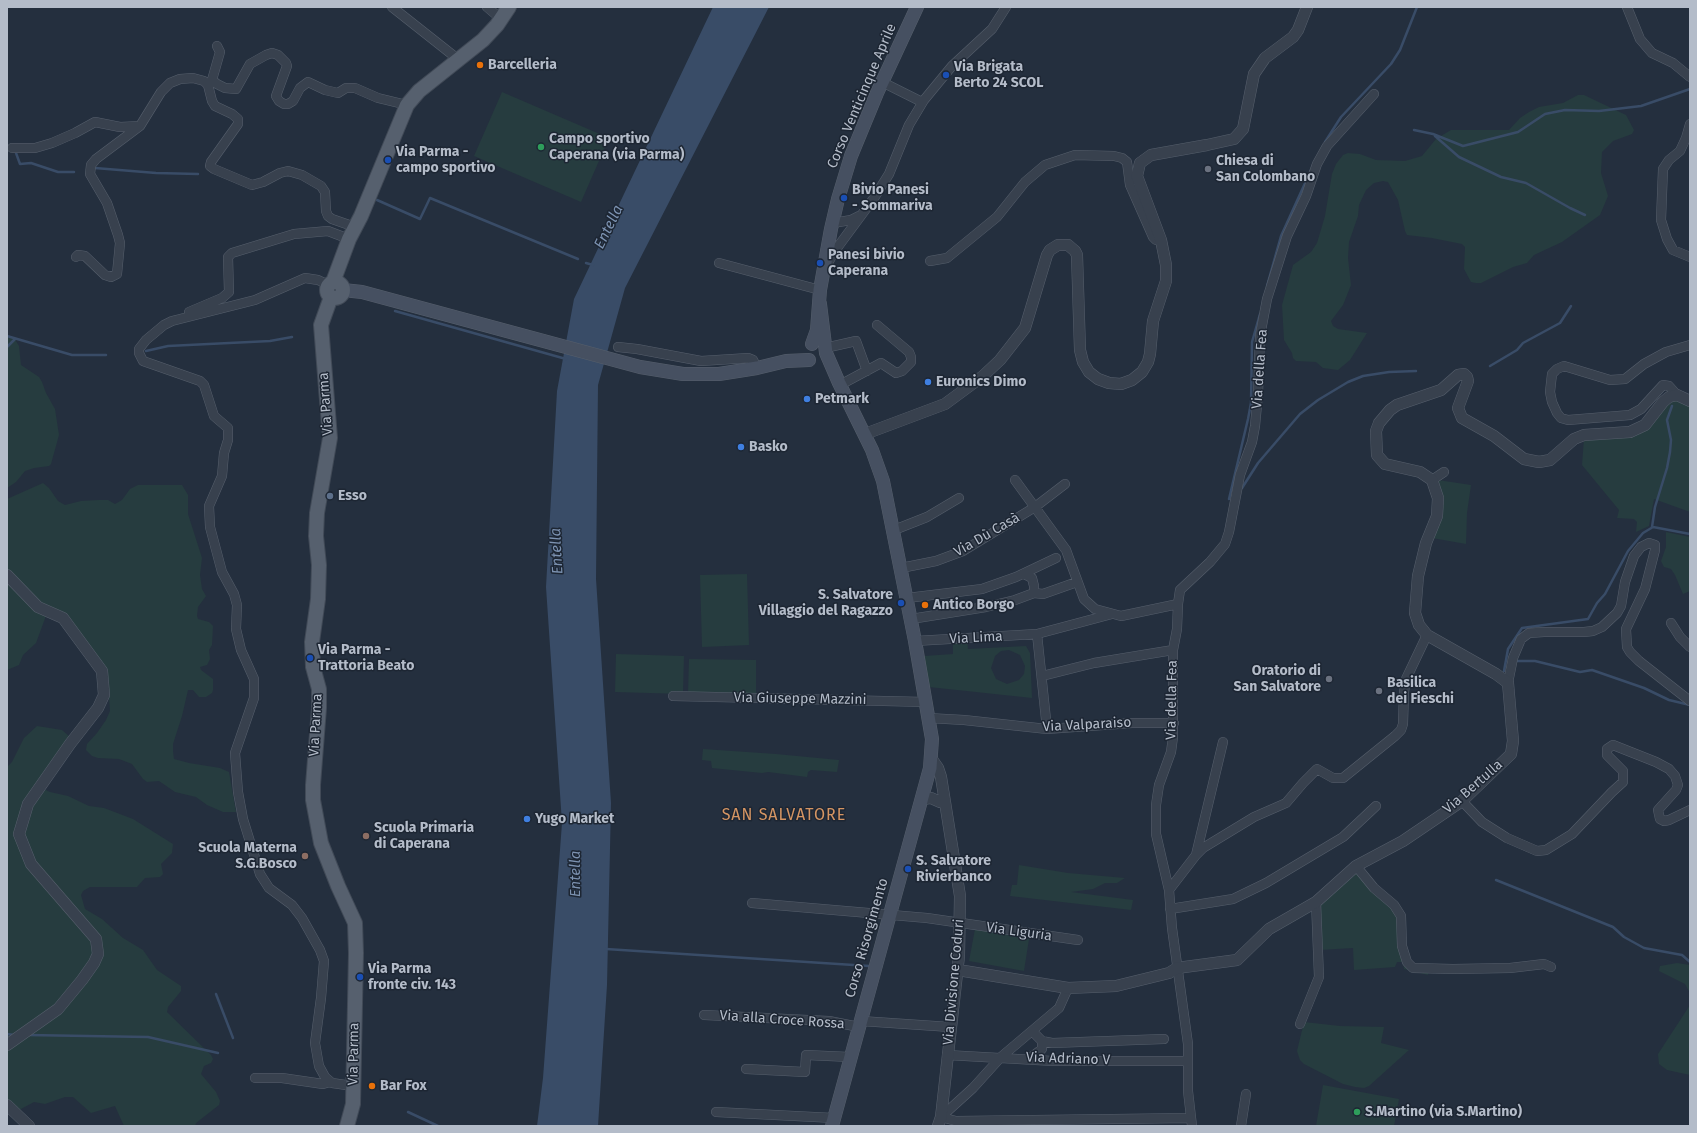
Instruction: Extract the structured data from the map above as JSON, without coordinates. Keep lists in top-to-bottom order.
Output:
{
  "streets": {
    "main road": ["Corso Venticinque Aprile", "Via Parma", "Corso Risorgimento"],
    "street": [
      "Via della Fea",
      "Via Dù Casà",
      "Via Lima",
      "Via Giuseppe Mazzini",
      "Via Valparaiso",
      "Via Bertulla",
      "Via Liguria",
      "Via Divisione Coduri",
      "Via alla Croce Rossa",
      "Via Adriano V"
    ]
  },
  "crossings": [
    ["Corso Venticinque Aprile", "Corso Risorgimento"],
    ["Via della Fea", "Via Valparaiso"],
    ["Via della Fea", "Via Bertulla"],
    ["Via della Fea", "Via Adriano V"],
    ["Via Dù Casà", "Corso Risorgimento"],
    ["Via Lima", "Corso Risorgimento"],
    ["Via Giuseppe Mazzini", "Corso Risorgimento"],
    ["Via Valparaiso", "Corso Risorgimento"],
    ["Via Bertulla", "Via Divisione Coduri"],
    ["Via Liguria", "Corso Risorgimento"],
    ["Via Liguria", "Via Divisione Coduri"],
    ["Corso Risorgimento", "Via Divisione Coduri"],
    ["Corso Risorgimento", "Via alla Croce Rossa"],
    ["Via Divisione Coduri", "Via alla Croce Rossa"],
    ["Via Divisione Coduri", "Via Adriano V"]
  ],
  "districts": ["SAN SALVATORE"],
  "water": ["Entella"],
  "places": [
    "Barcelleria",
    "Via Brigata Berto 24 SCOL",
    "Campo sportivo Caperana (via Parma)",
    "Via Parma - campo sportivo",
    "Chiesa di San Colombano",
    "Bivio Panesi - Sommariva",
    "Panesi bivio Caperana",
    "Euronics Dimo",
    "Petmark",
    "Basko",
    "Esso",
    "S. Salvatore Villaggio del Ragazzo",
    "Antico Borgo",
    "Via Parma - Trattoria Beato",
    "Oratorio di San Salvatore",
    "Basilica dei Fieschi",
    "Yugo Market",
    "Scuola Primaria di Caperana",
    "Scuola Materna S.G.Bosco",
    "S. Salvatore Rivierbanco",
    "Via Parma fronte civ. 143",
    "Bar Fox",
    "S.Martino (via S.Martino)"
  ]
}
